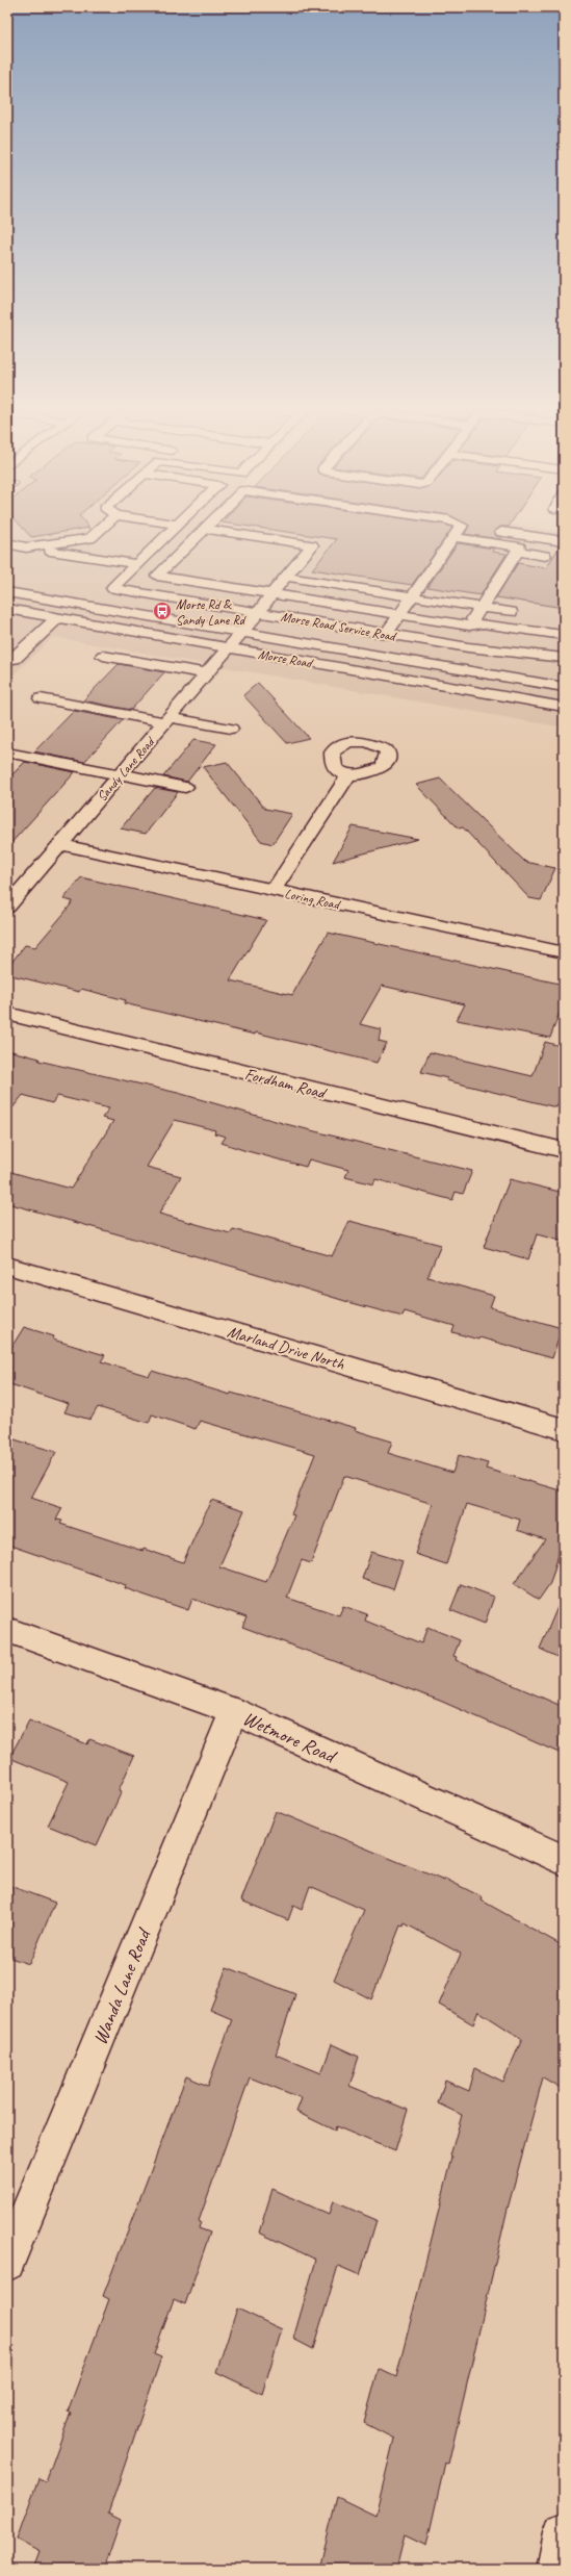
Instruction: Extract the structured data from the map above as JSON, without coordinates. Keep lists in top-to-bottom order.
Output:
{
  "streets": {
    "street": [
      "Morse Road Service Road",
      "Morse Road",
      "Sandy Lane Road",
      "Loring Road",
      "Fordham Road",
      "Marland Drive North",
      "Wetmore Road",
      "Wanda Lane Road"
    ]
  },
  "crossings": [
    ["Morse Road Service Road", "Sandy Lane Road"],
    ["Morse Road", "Sandy Lane Road"],
    ["Sandy Lane Road", "Loring Road"],
    ["Wetmore Road", "Wanda Lane Road"]
  ],
  "places": {
    "bus stop": ["Morse Rd & Sandy Lane Rd"]
  }
}
